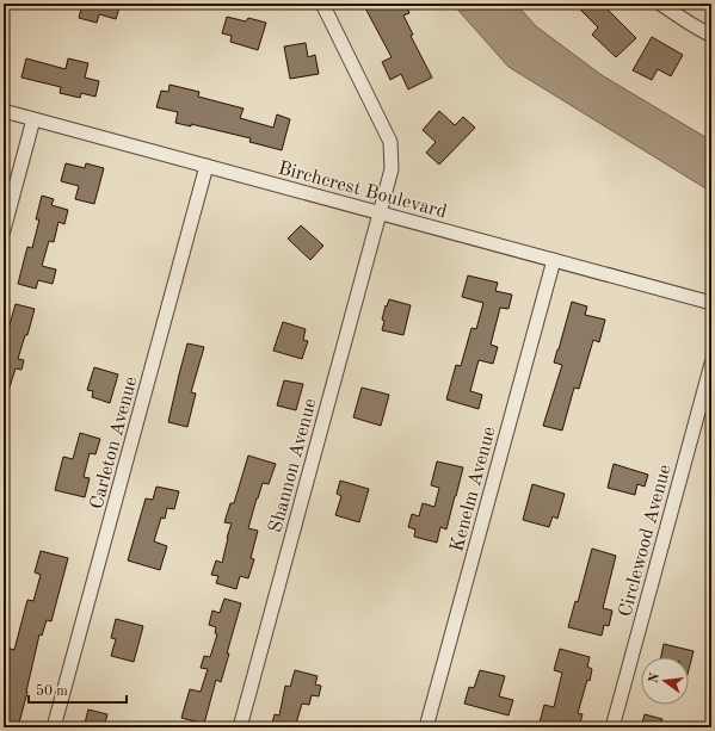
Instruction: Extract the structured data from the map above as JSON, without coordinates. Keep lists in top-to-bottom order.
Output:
{
  "streets": {
    "street": [
      "Birchcrest Boulevard",
      "Carleton Avenue",
      "Shannon Avenue",
      "Kenelm Avenue",
      "Circlewood Avenue"
    ]
  },
  "crossings": [
    ["Birchcrest Boulevard", "Carleton Avenue"],
    ["Birchcrest Boulevard", "Shannon Avenue"],
    ["Birchcrest Boulevard", "Kenelm Avenue"]
  ],
  "scale_bar": "50 m",
  "north": "left"
}
